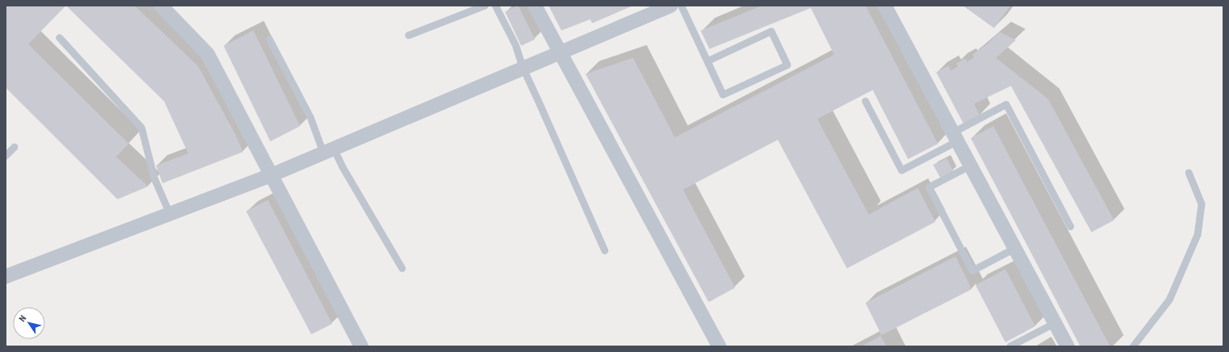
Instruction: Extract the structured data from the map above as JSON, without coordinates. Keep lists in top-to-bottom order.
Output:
{
  "north": "top left"
}
